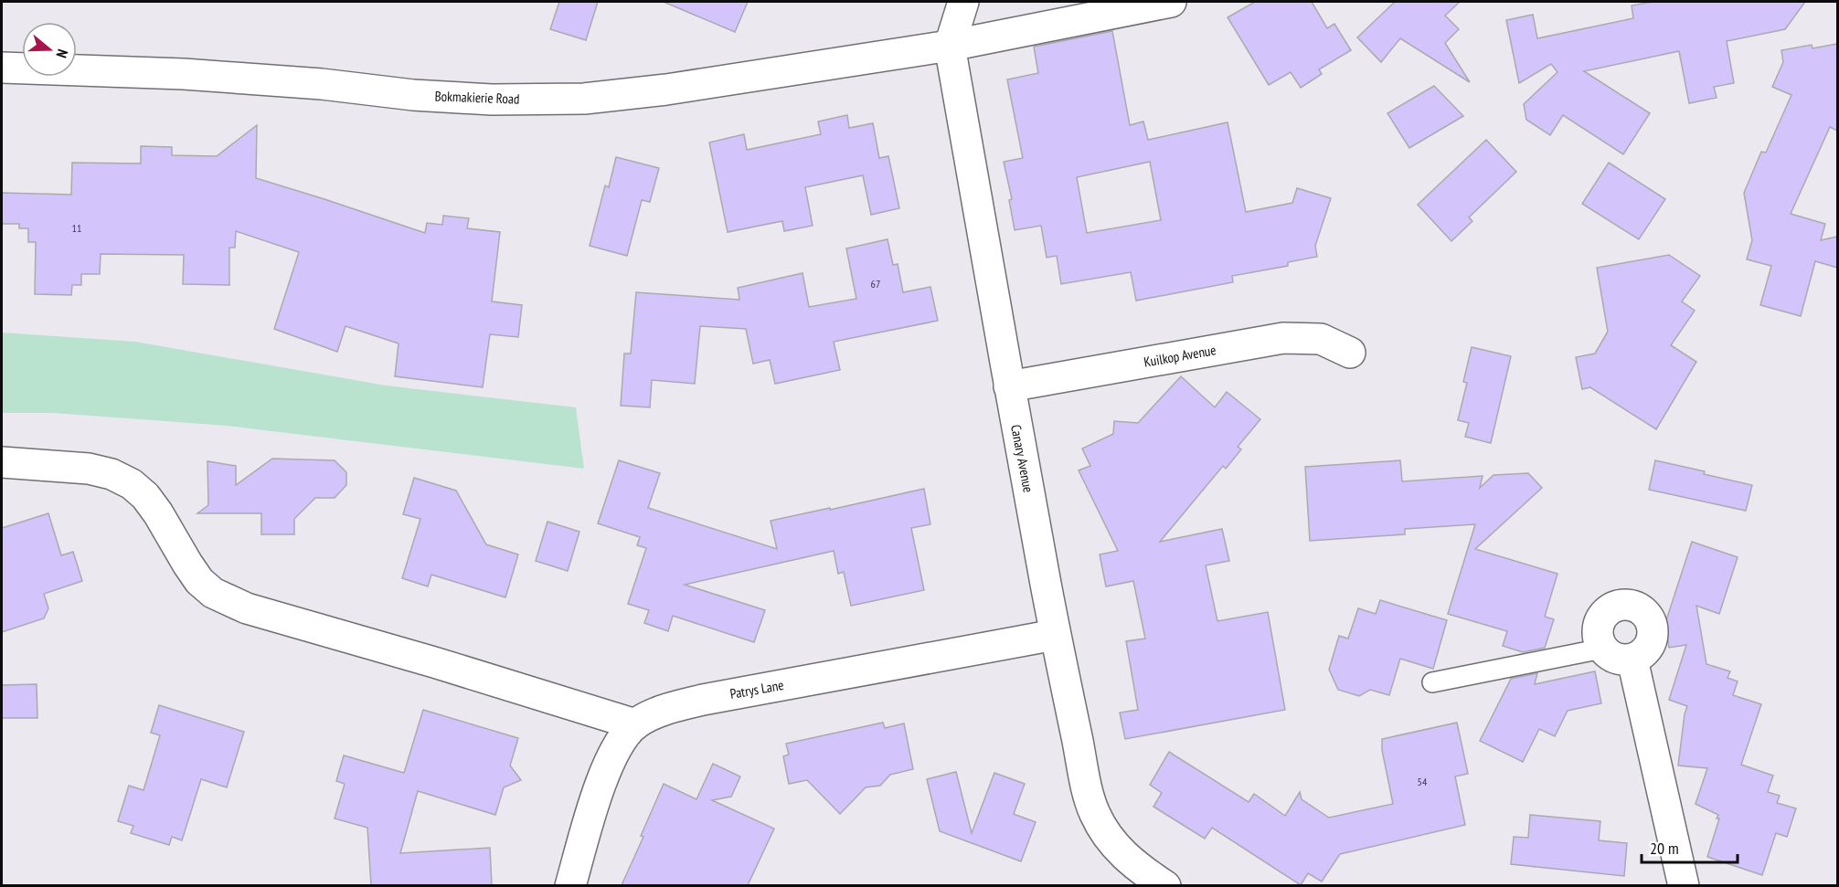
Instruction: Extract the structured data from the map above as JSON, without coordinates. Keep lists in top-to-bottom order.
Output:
{
  "streets": {
    "street": [
      "Bokmakierie Road",
      "Kuilkop Avenue",
      "Canary Avenue",
      "Patrys Lane"
    ]
  },
  "crossings": [
    ["Bokmakierie Road", "Canary Avenue"],
    ["Kuilkop Avenue", "Canary Avenue"],
    ["Canary Avenue", "Patrys Lane"]
  ],
  "house_numbers": ["11", "67", "54"],
  "scale_bar": "20 m",
  "north": "right"
}
